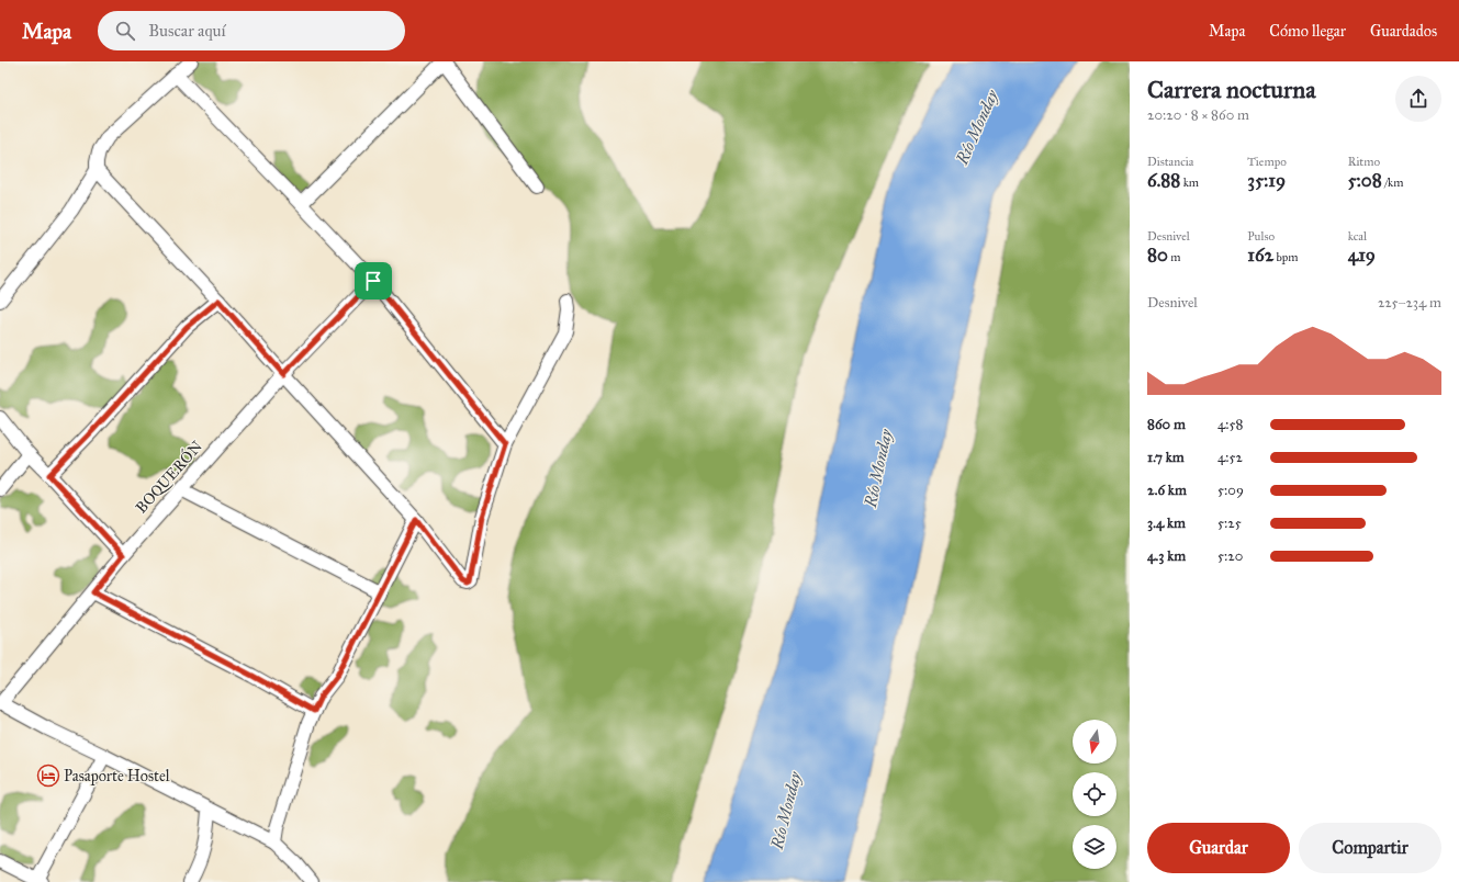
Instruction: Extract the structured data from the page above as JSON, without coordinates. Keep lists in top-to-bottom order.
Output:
{
  "streets": {
    "street": ["BOQUERÓN"]
  },
  "water": ["Río Monday"],
  "places": {
    "hotel": ["Pasaporte Hostel"]
  },
  "north": "bottom",
  "page": {
    "header": "Mapa",
    "search": "Buscar aquí",
    "nav": ["Mapa", "Cómo llegar", "Guardados"],
    "heading": ["Carrera nocturna", "20:20 · 8 × 860 m"],
    "stats": [
      ["Distancia", "6.88 km"],
      ["Tiempo", "35:19"],
      ["Ritmo", "5:08 /km"],
      ["Desnivel", "80 m"],
      ["Pulso", "162 bpm"],
      ["kcal", "419"]
    ],
    "chart": ["Desnivel", "225–234 m"],
    "list": [
      {
        "name": "860 m",
        "note": "4:58"
      },
      {
        "name": "1.7 km",
        "note": "4:52"
      },
      {
        "name": "2.6 km",
        "note": "5:09"
      },
      {
        "name": "3.4 km",
        "note": "5:25"
      },
      {
        "name": "4.3 km",
        "note": "5:20"
      }
    ],
    "buttons": ["Guardar", "Compartir"]
  }
}
